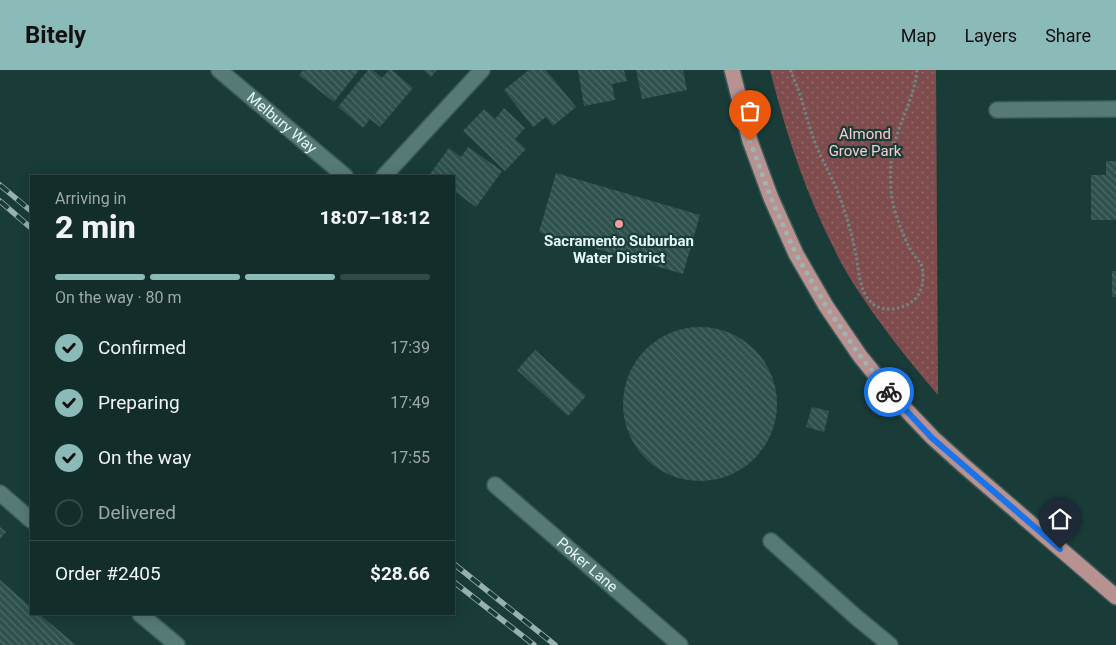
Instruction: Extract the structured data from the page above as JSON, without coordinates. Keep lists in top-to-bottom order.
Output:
{
  "streets": {
    "street": ["Melbury Way", "Poker Lane"]
  },
  "parks": ["Almond Grove Park"],
  "places": ["Sacramento Suburban Water District"],
  "page": {
    "header": "Bitely",
    "nav": ["Map", "Layers", "Share"],
    "heading": ["2 min", "Arriving in", "18:07–18:12"],
    "panel": ["Order #2405", "$28.66"],
    "bar": "On the way · 80 m",
    "list": [
      ["Confirmed", "17:39"],
      ["Preparing", "17:49"],
      ["On the way", "17:55"],
      "Delivered"
    ]
  }
}
